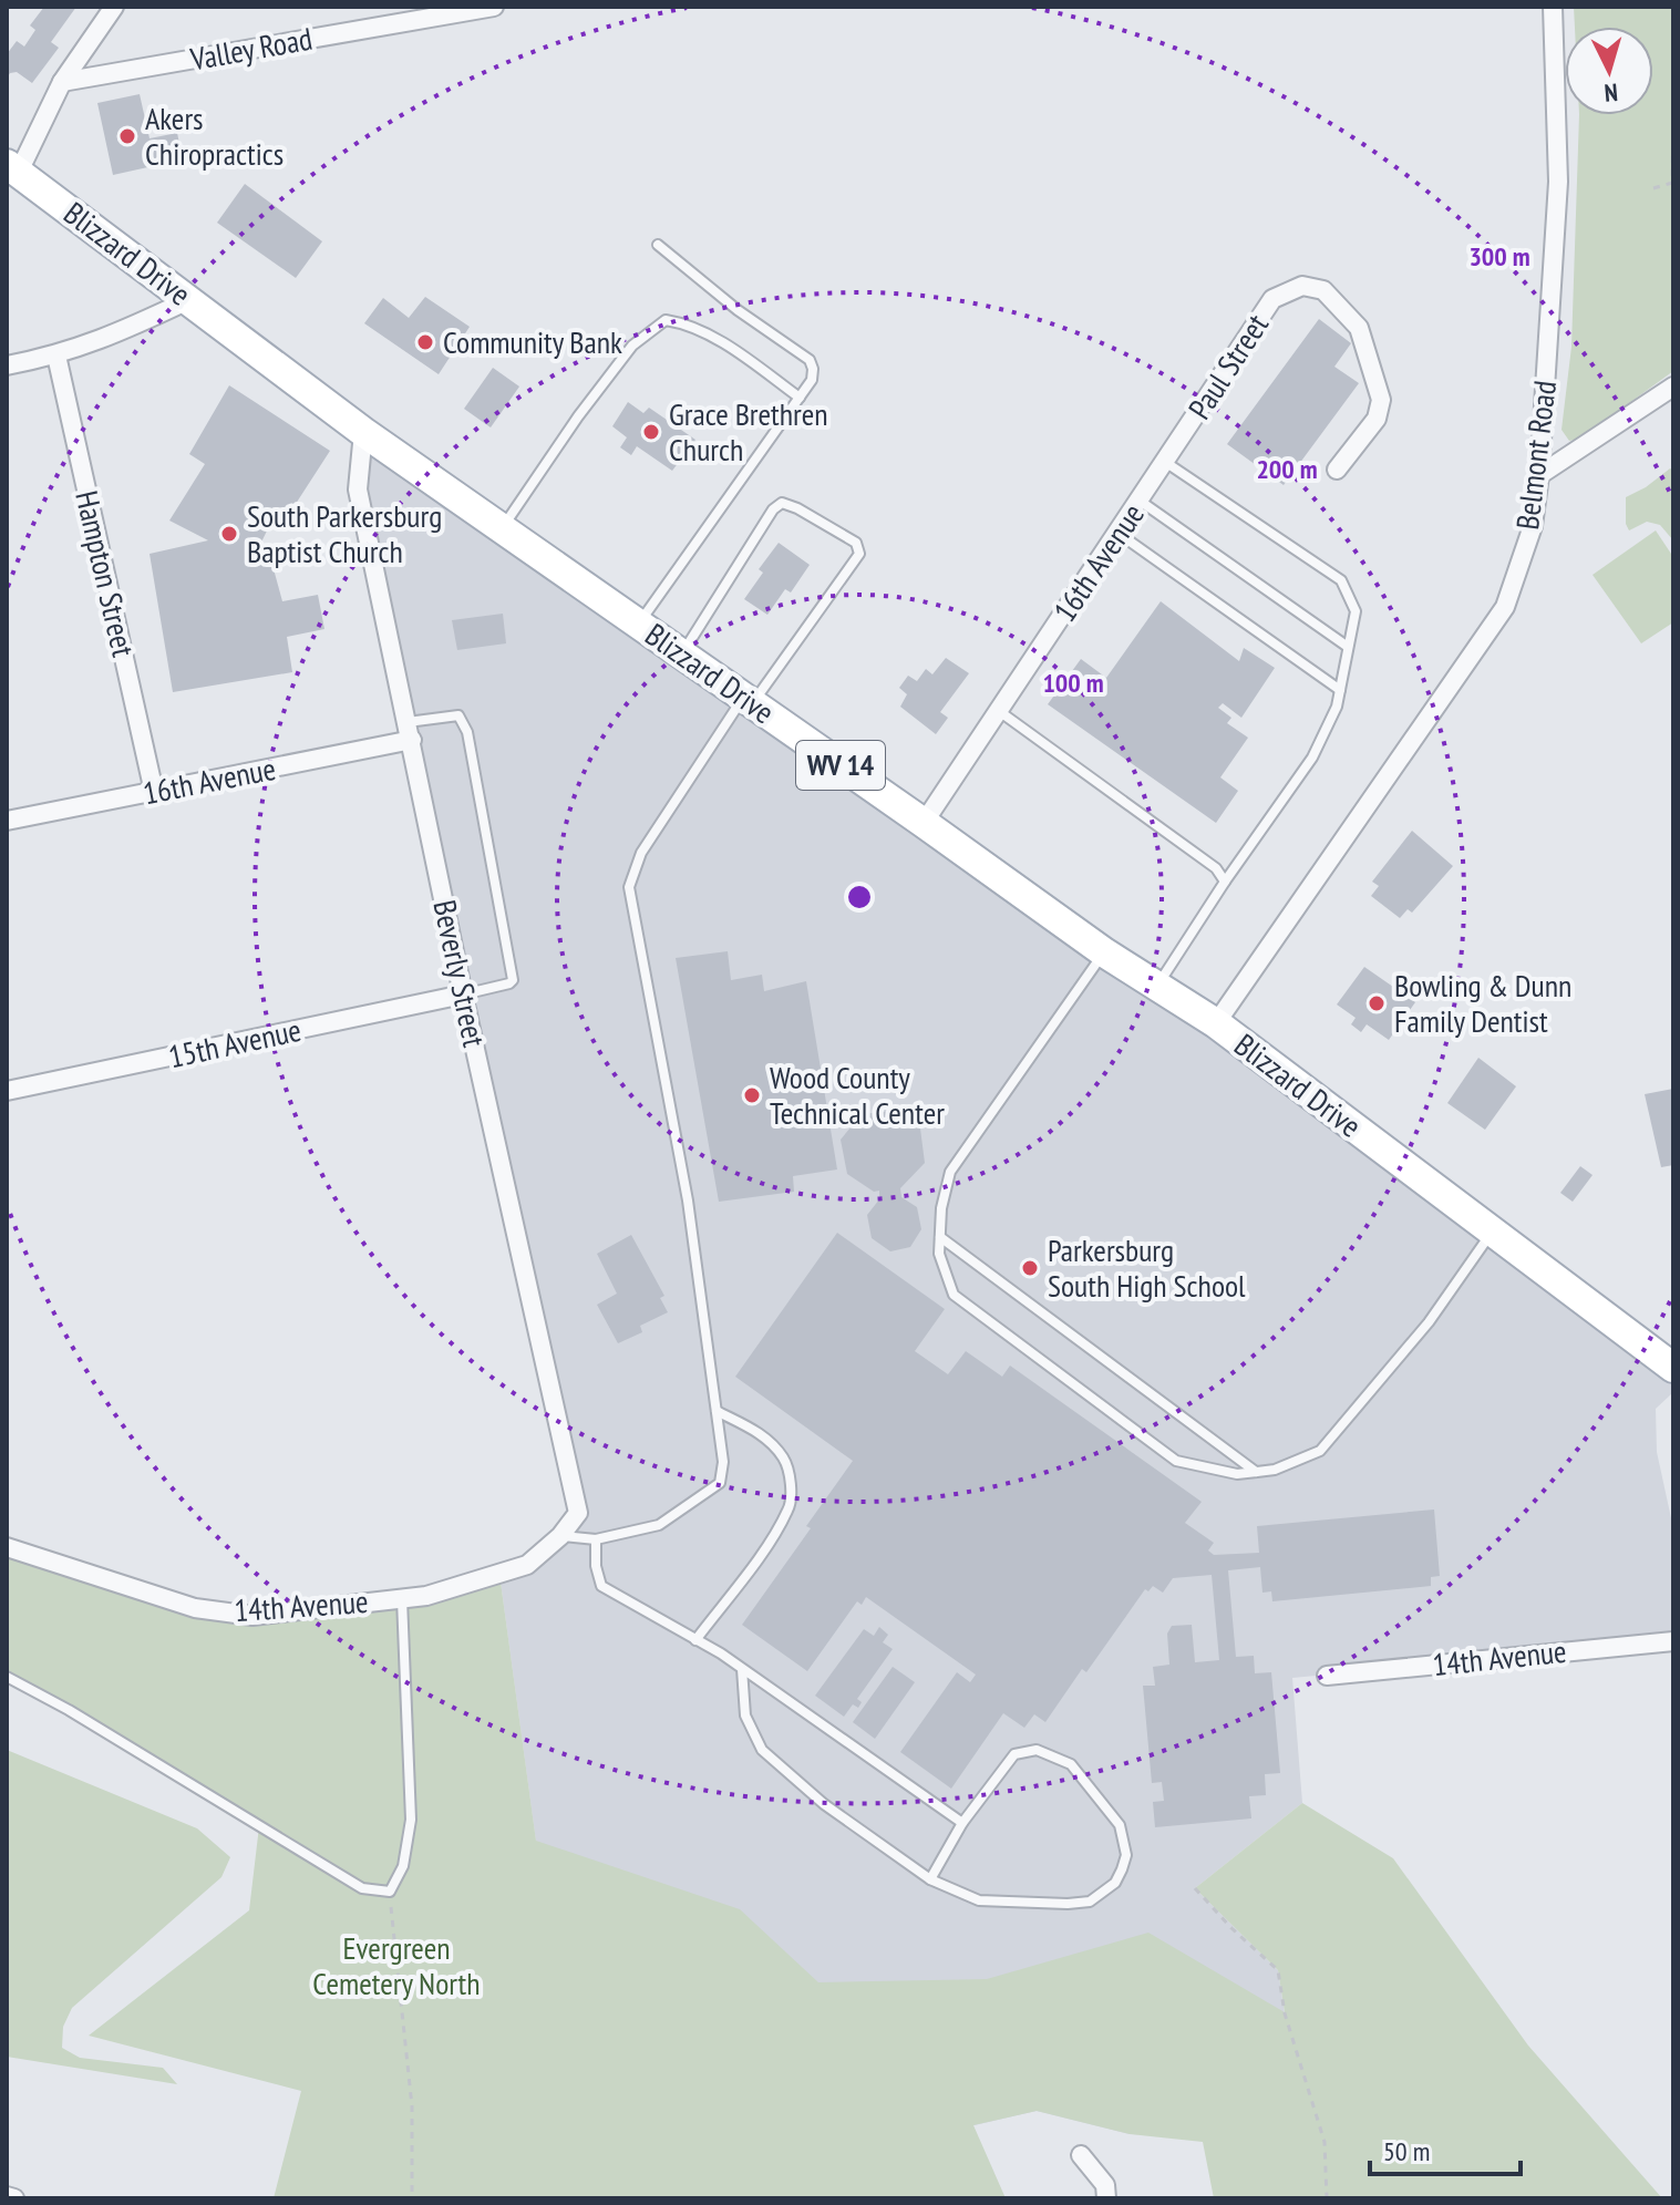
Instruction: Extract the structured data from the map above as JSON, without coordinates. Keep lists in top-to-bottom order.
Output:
{
  "streets": {
    "main road": ["Blizzard Drive", "WV 14"],
    "street": [
      "Valley Road",
      "Paul Street",
      "Belmont Road",
      "16th Avenue",
      "Hampton Street",
      "Beverly Street",
      "15th Avenue",
      "14th Avenue"
    ]
  },
  "crossings": [
    ["Blizzard Drive", "Belmont Road"],
    ["Blizzard Drive", "16th Avenue"],
    ["Blizzard Drive", "Beverly Street"],
    ["Paul Street", "16th Avenue"],
    ["16th Avenue", "Hampton Street"],
    ["16th Avenue", "Beverly Street"],
    ["Beverly Street", "15th Avenue"],
    ["Beverly Street", "14th Avenue"]
  ],
  "parks": ["Evergreen Cemetery North"],
  "places": [
    "Akers Chiropractics",
    "Community Bank",
    "Grace Brethren Church",
    "South Parkersburg Baptist Church",
    "Bowling & Dunn Family Dentist",
    "Wood County Technical Center",
    "Parkersburg South High School"
  ],
  "scale_bar": "50 m",
  "north": "bottom",
  "rings": ["300 m", "200 m", "100 m"]
}
